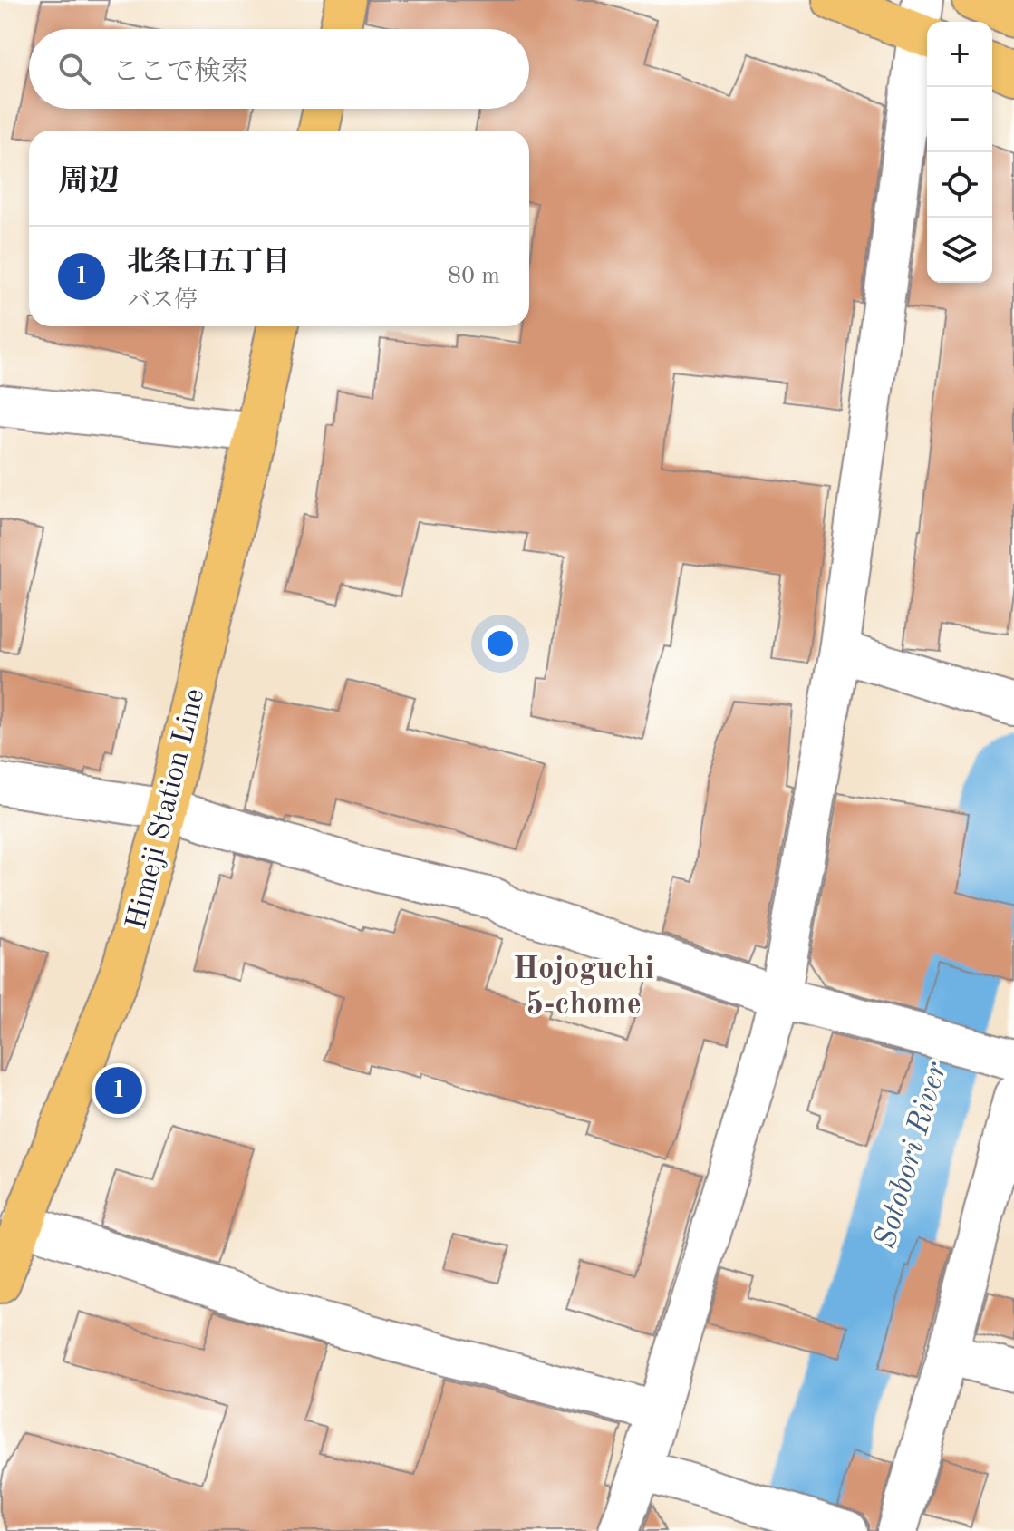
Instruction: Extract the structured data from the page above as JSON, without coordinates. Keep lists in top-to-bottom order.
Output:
{
  "streets": {
    "main road": ["Himeji Station Line"]
  },
  "districts": ["Hojoguchi 5-chome"],
  "water": ["Sotobori River"],
  "page": {
    "map_buttons": ["+", "−"],
    "search": "ここで検索",
    "heading": "周辺",
    "list": [
      {
        "mark": "1",
        "name": "北条口五丁目",
        "note": "バス停",
        "value": "80 m"
      }
    ],
    "pins": "1"
  }
}
